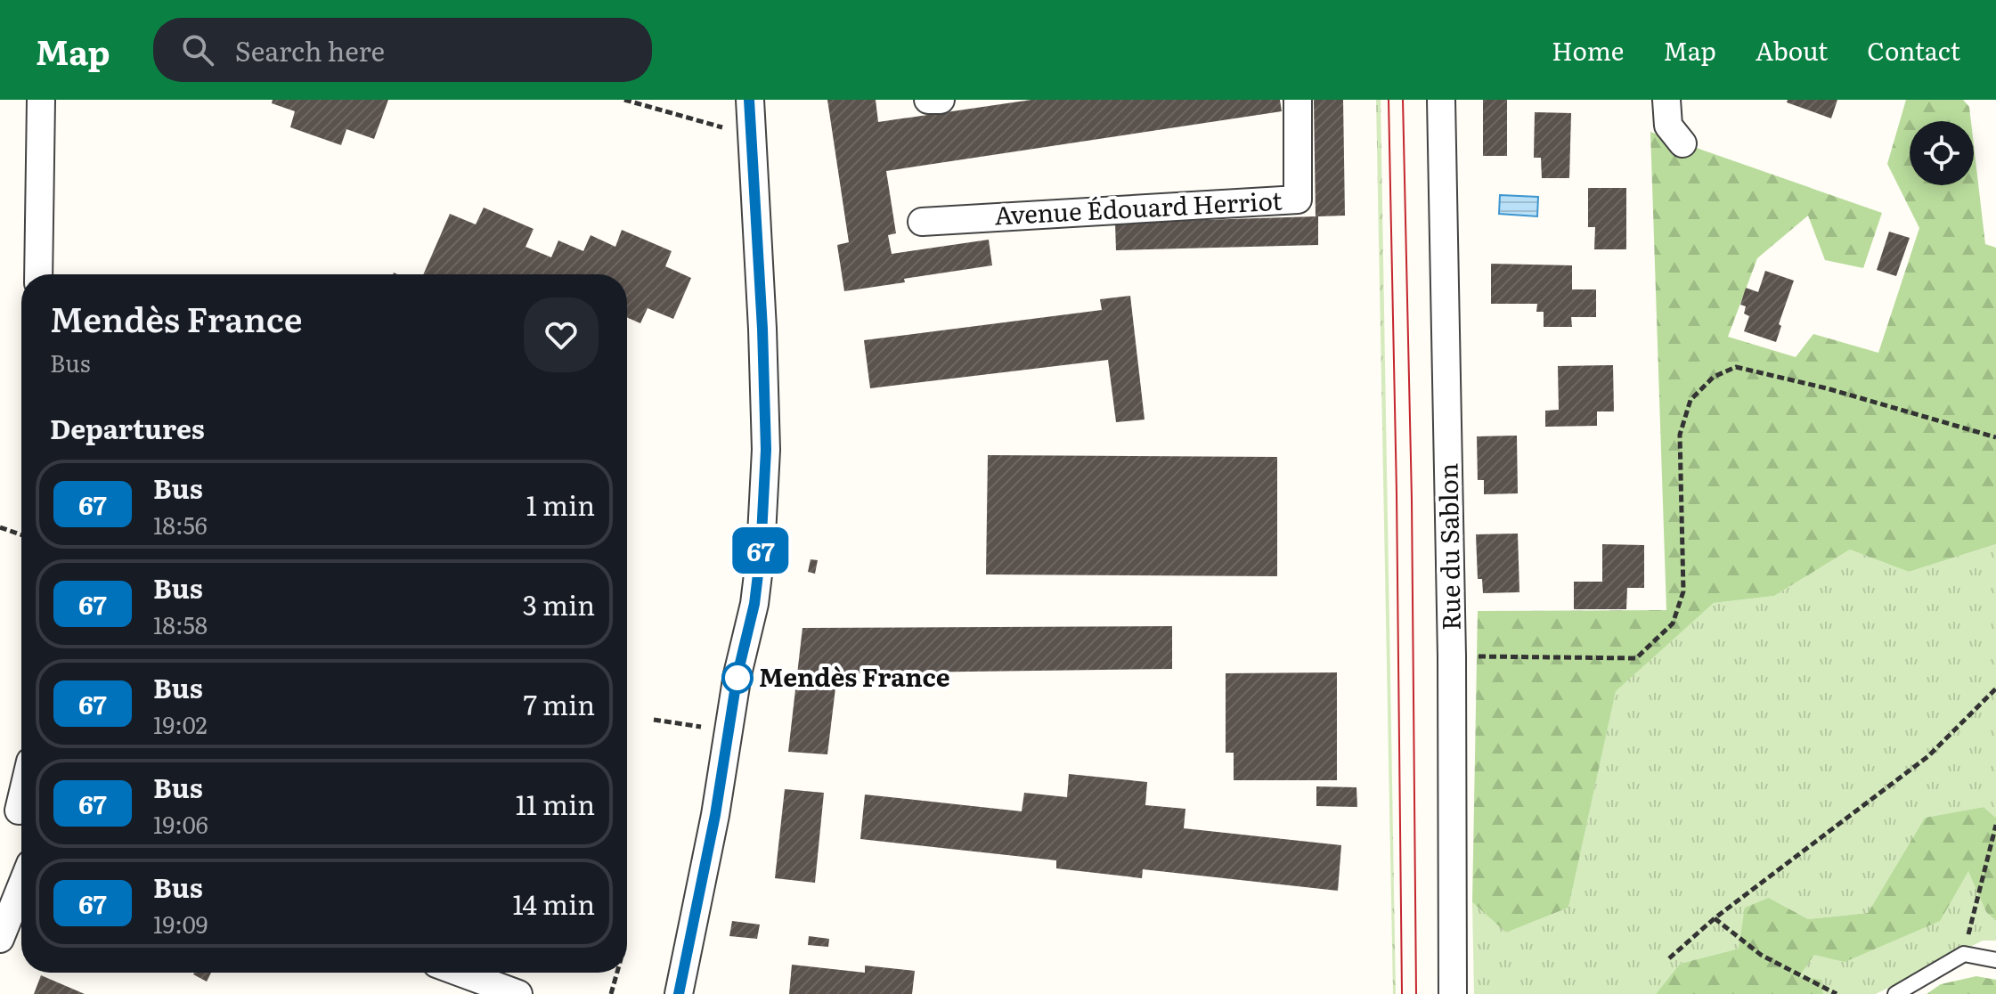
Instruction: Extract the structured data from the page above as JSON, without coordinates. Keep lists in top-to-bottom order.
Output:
{
  "streets": {
    "street": ["Avenue Édouard Herriot", "Rue du Sablon"]
  },
  "places": ["Mendès France"],
  "lines": ["bus line 67"],
  "page": {
    "header": "Map",
    "search": "Search here",
    "nav": [
      "Home",
      "Map",
      "About",
      "Contact"
    ],
    "on_map": "67",
    "heading": [
      ["Mendès France", "Bus"],
      "Departures"
    ],
    "list": [
      {
        "mark": "67",
        "name": "Bus",
        "note": "18:56",
        "value": "1 min"
      },
      {
        "mark": "67",
        "name": "Bus",
        "note": "18:58",
        "value": "3 min"
      },
      {
        "mark": "67",
        "name": "Bus",
        "note": "19:02",
        "value": "7 min"
      },
      {
        "mark": "67",
        "name": "Bus",
        "note": "19:06",
        "value": "11 min"
      },
      {
        "mark": "67",
        "name": "Bus",
        "note": "19:09",
        "value": "14 min"
      }
    ]
  }
}
